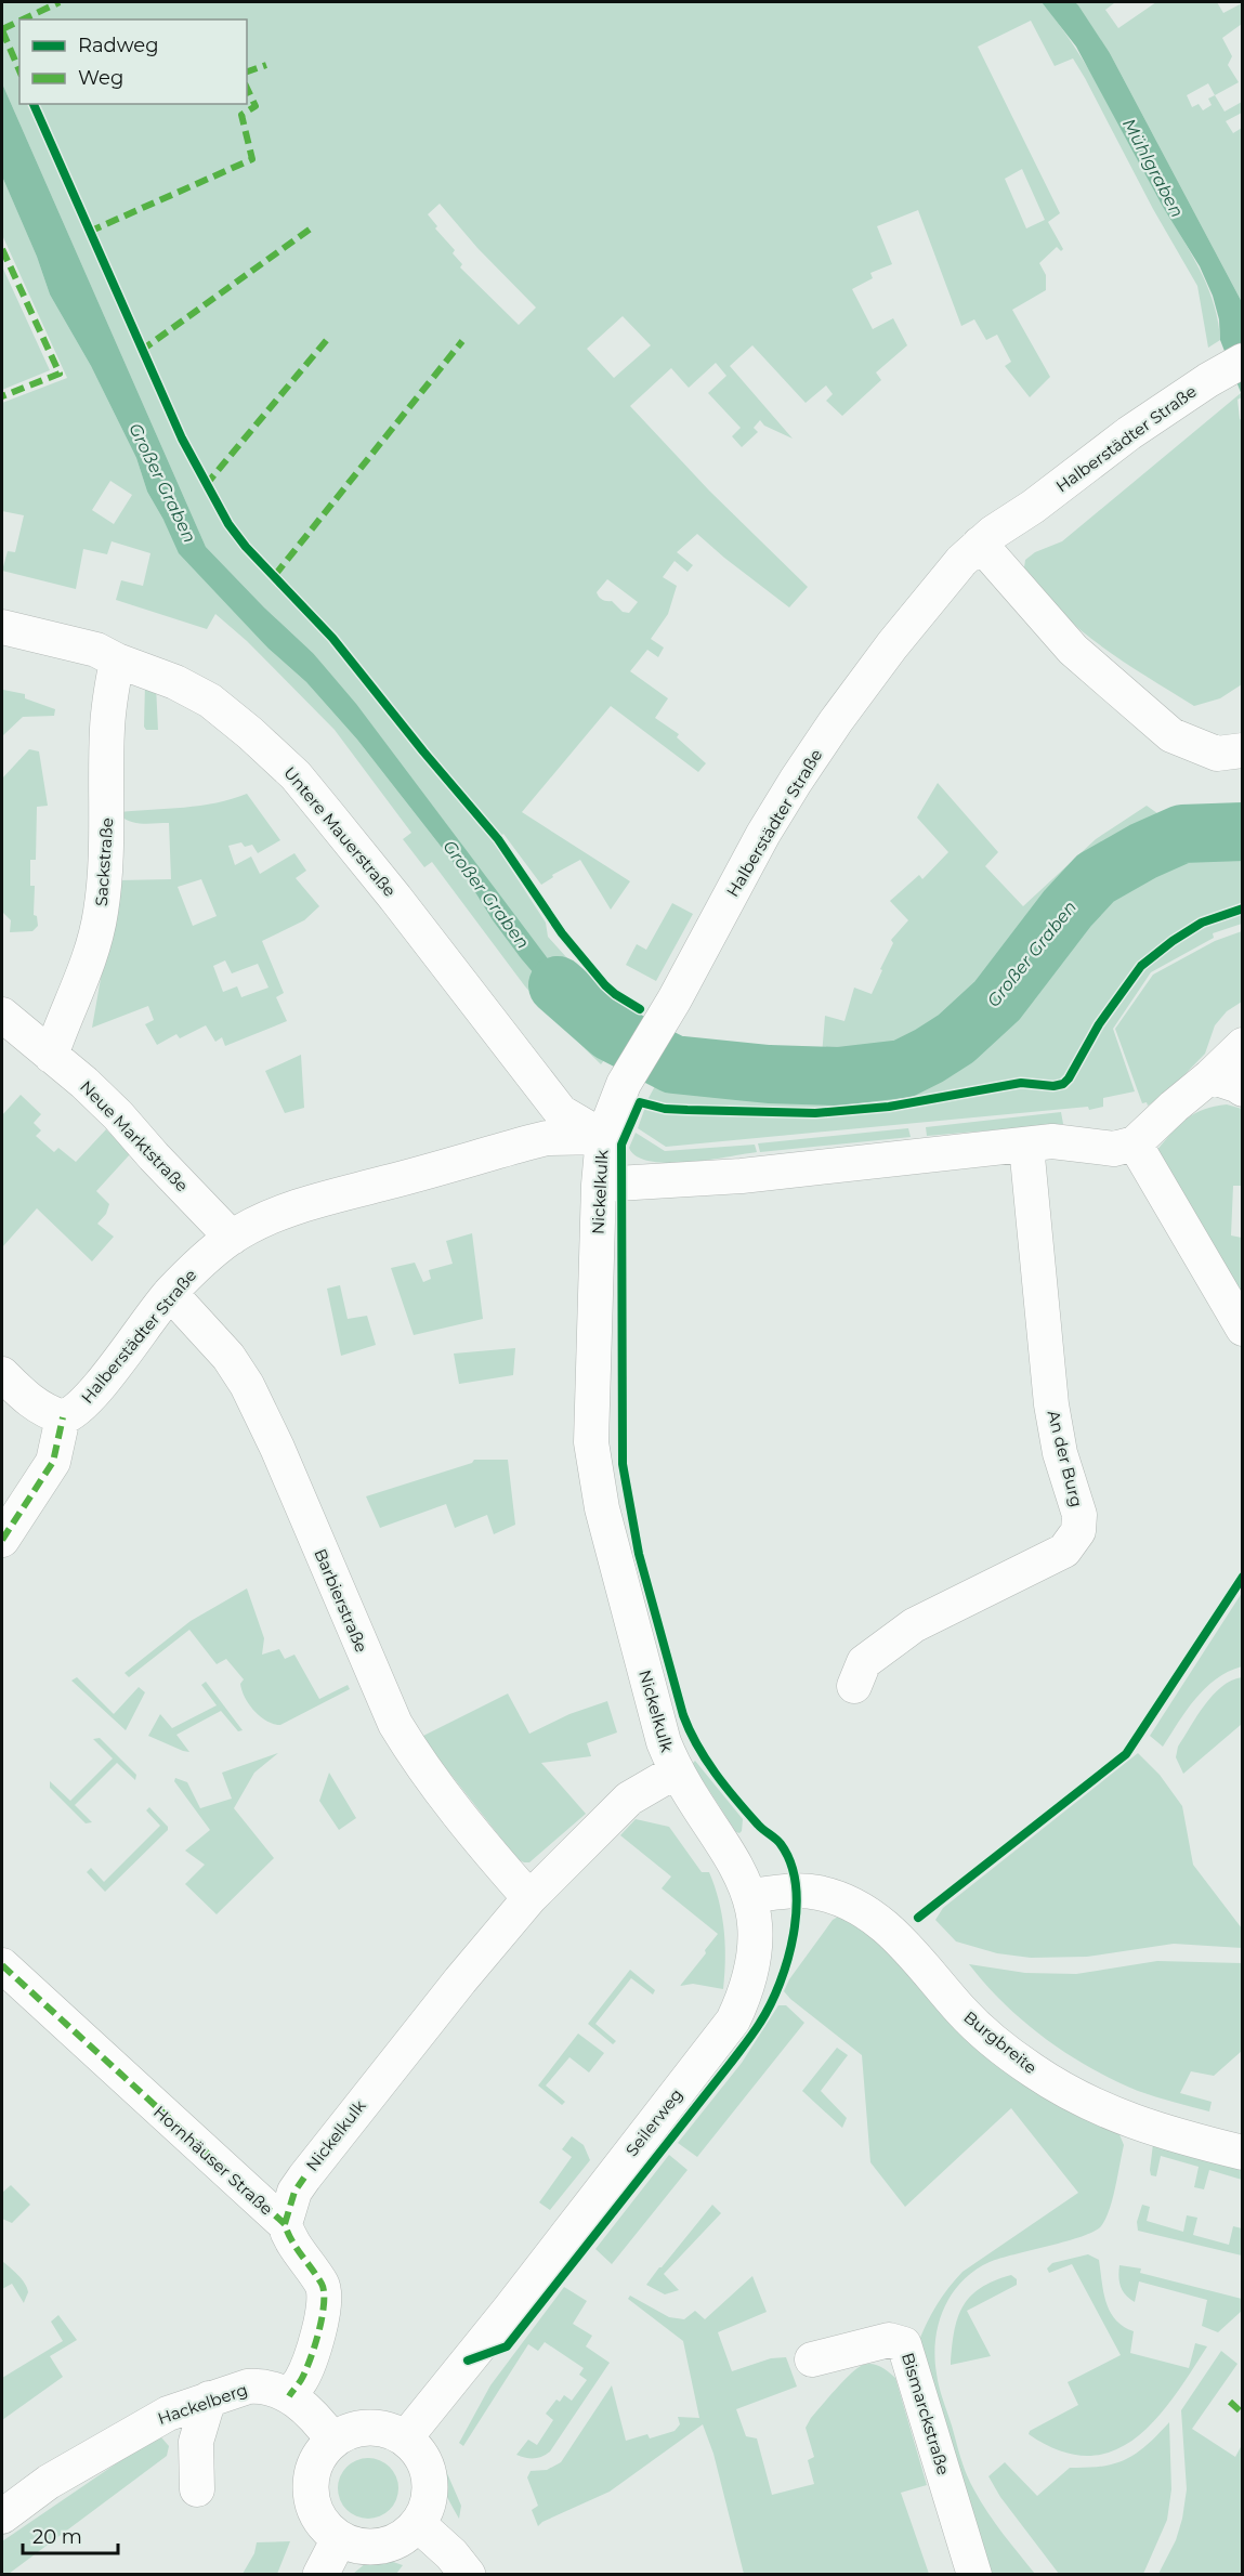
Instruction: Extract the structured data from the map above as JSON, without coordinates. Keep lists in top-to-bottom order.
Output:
{
  "streets": {
    "street": [
      "Halberstädter Straße",
      "Untere Mauerstraße",
      "Sackstraße",
      "Neue Marktstraße",
      "Nickelkulk",
      "An der Burg",
      "Barbierstraße",
      "Burgbreite",
      "Seilerweg",
      "Hornhäuser Straße",
      "Hackelberg",
      "Bismarckstraße"
    ]
  },
  "crossings": [
    ["Halberstädter Straße", "Untere Mauerstraße"],
    ["Halberstädter Straße", "Neue Marktstraße"],
    ["Halberstädter Straße", "Nickelkulk"],
    ["Halberstädter Straße", "Barbierstraße"],
    ["Untere Mauerstraße", "Sackstraße"],
    ["Untere Mauerstraße", "Nickelkulk"],
    ["Sackstraße", "Neue Marktstraße"],
    ["Nickelkulk", "Barbierstraße"],
    ["Nickelkulk", "Seilerweg"],
    ["Nickelkulk", "Hornhäuser Straße"],
    ["Burgbreite", "Seilerweg"],
    ["Seilerweg", "Hackelberg"],
    ["Hornhäuser Straße", "Hackelberg"]
  ],
  "water": ["Mühlgraben", "Großer Graben"],
  "legend": ["Radweg", "Weg"],
  "scale_bar": "20 m"
}
